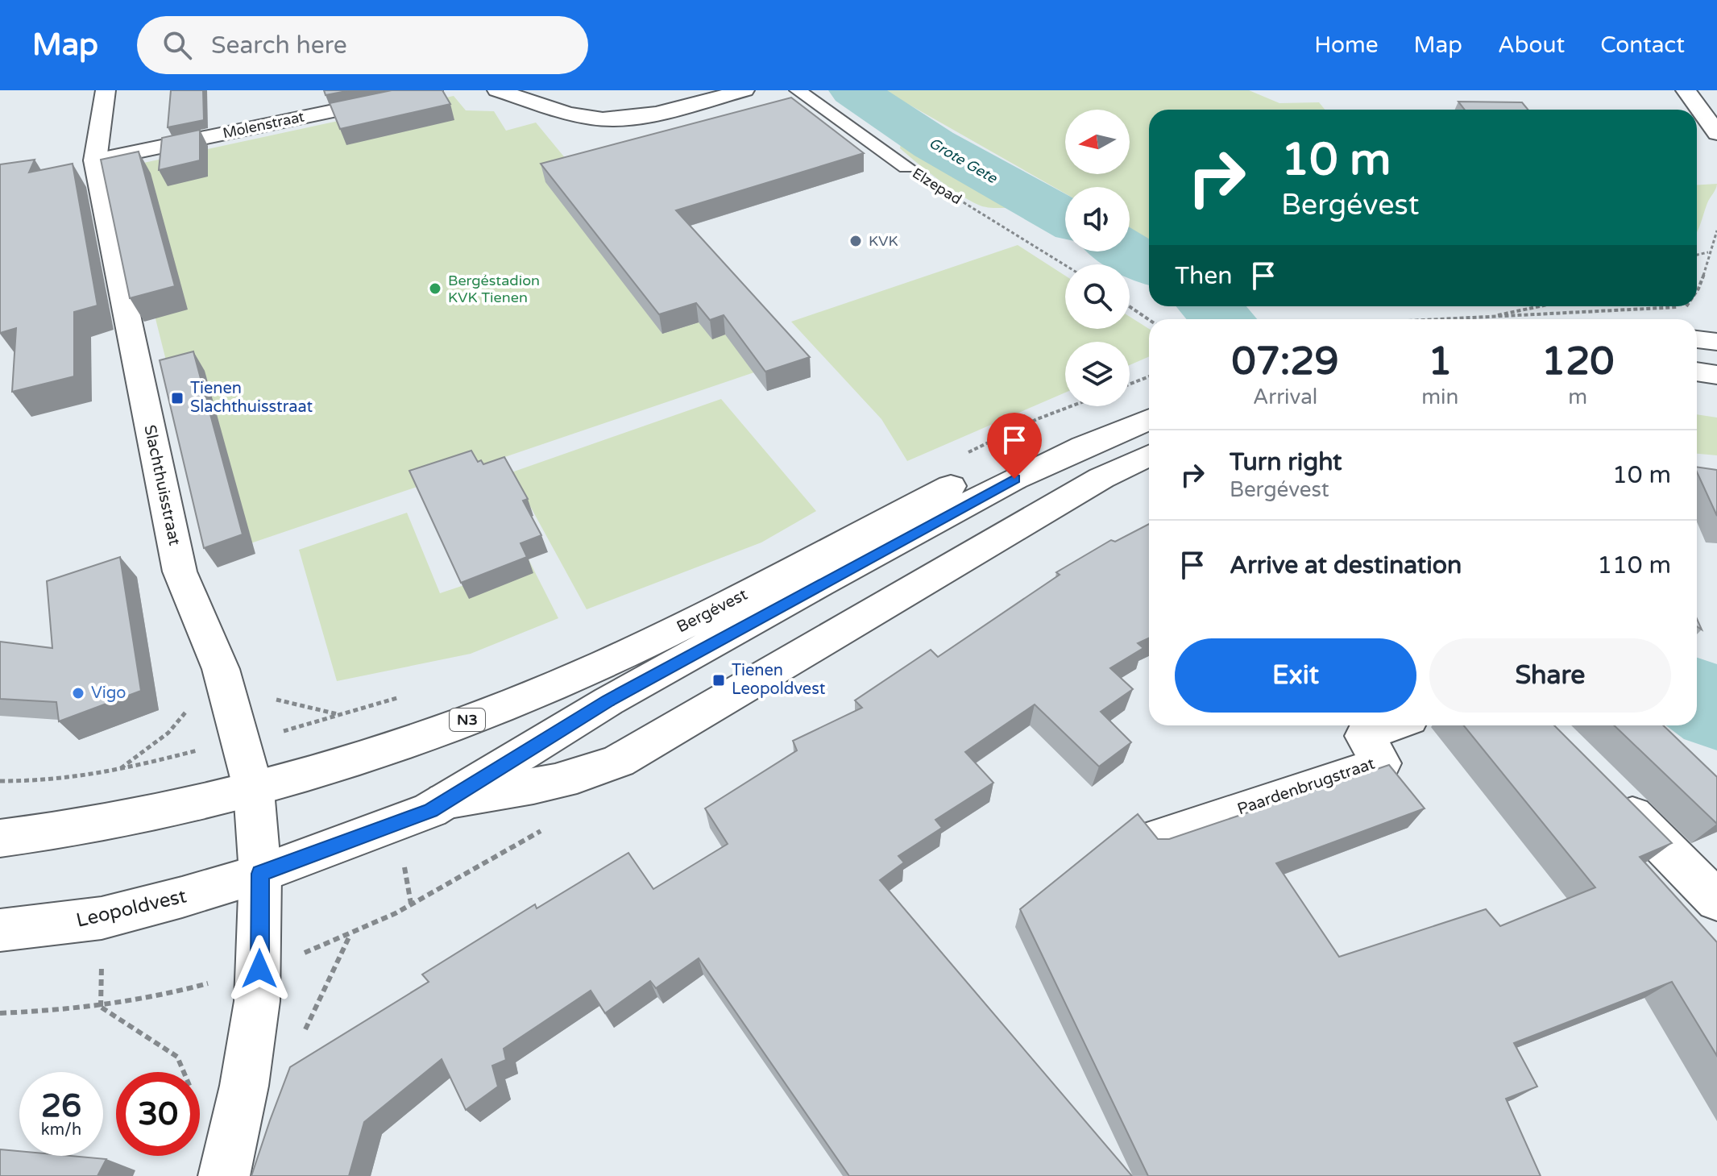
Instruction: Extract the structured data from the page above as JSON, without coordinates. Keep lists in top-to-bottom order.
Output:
{
  "streets": {
    "street": [
      "Molenstraat",
      "Slachthuisstraat",
      "Bergévest",
      "N3",
      "Paardenbrugstraat",
      "Leopoldvest"
    ],
    "lane": ["Elzepad"]
  },
  "crossings": [
    ["Molenstraat", "Slachthuisstraat"],
    ["Slachthuisstraat", "Bergévest"],
    ["Slachthuisstraat", "N3"],
    ["Slachthuisstraat", "Leopoldvest"],
    ["Bergévest", "N3"],
    ["Bergévest", "Leopoldvest"]
  ],
  "water": ["Grote Gete"],
  "places": {
    "other": ["KVK", "Bergéstadion KVK Tienen", "Vigo"],
    "transit": ["Tienen Slachthuisstraat", "Tienen Leopoldvest"]
  },
  "north": "left",
  "page": {
    "header": "Map",
    "search": "Search here",
    "nav": [
      "Home",
      "Map",
      "About",
      "Contact"
    ],
    "turn": ["10 m", "Bergévest"],
    "then": "Then",
    "eta": [
      "07:29",
      "Arrival",
      "1",
      "min",
      "120",
      "m"
    ],
    "list": [
      {
        "name": "Turn right",
        "note": "Bergévest",
        "value": "10 m"
      },
      {
        "name": "Arrive at destination",
        "value": "110 m"
      }
    ],
    "buttons": ["Exit", "Share"],
    "speed": "26 km/h",
    "limit": "30"
  }
}
